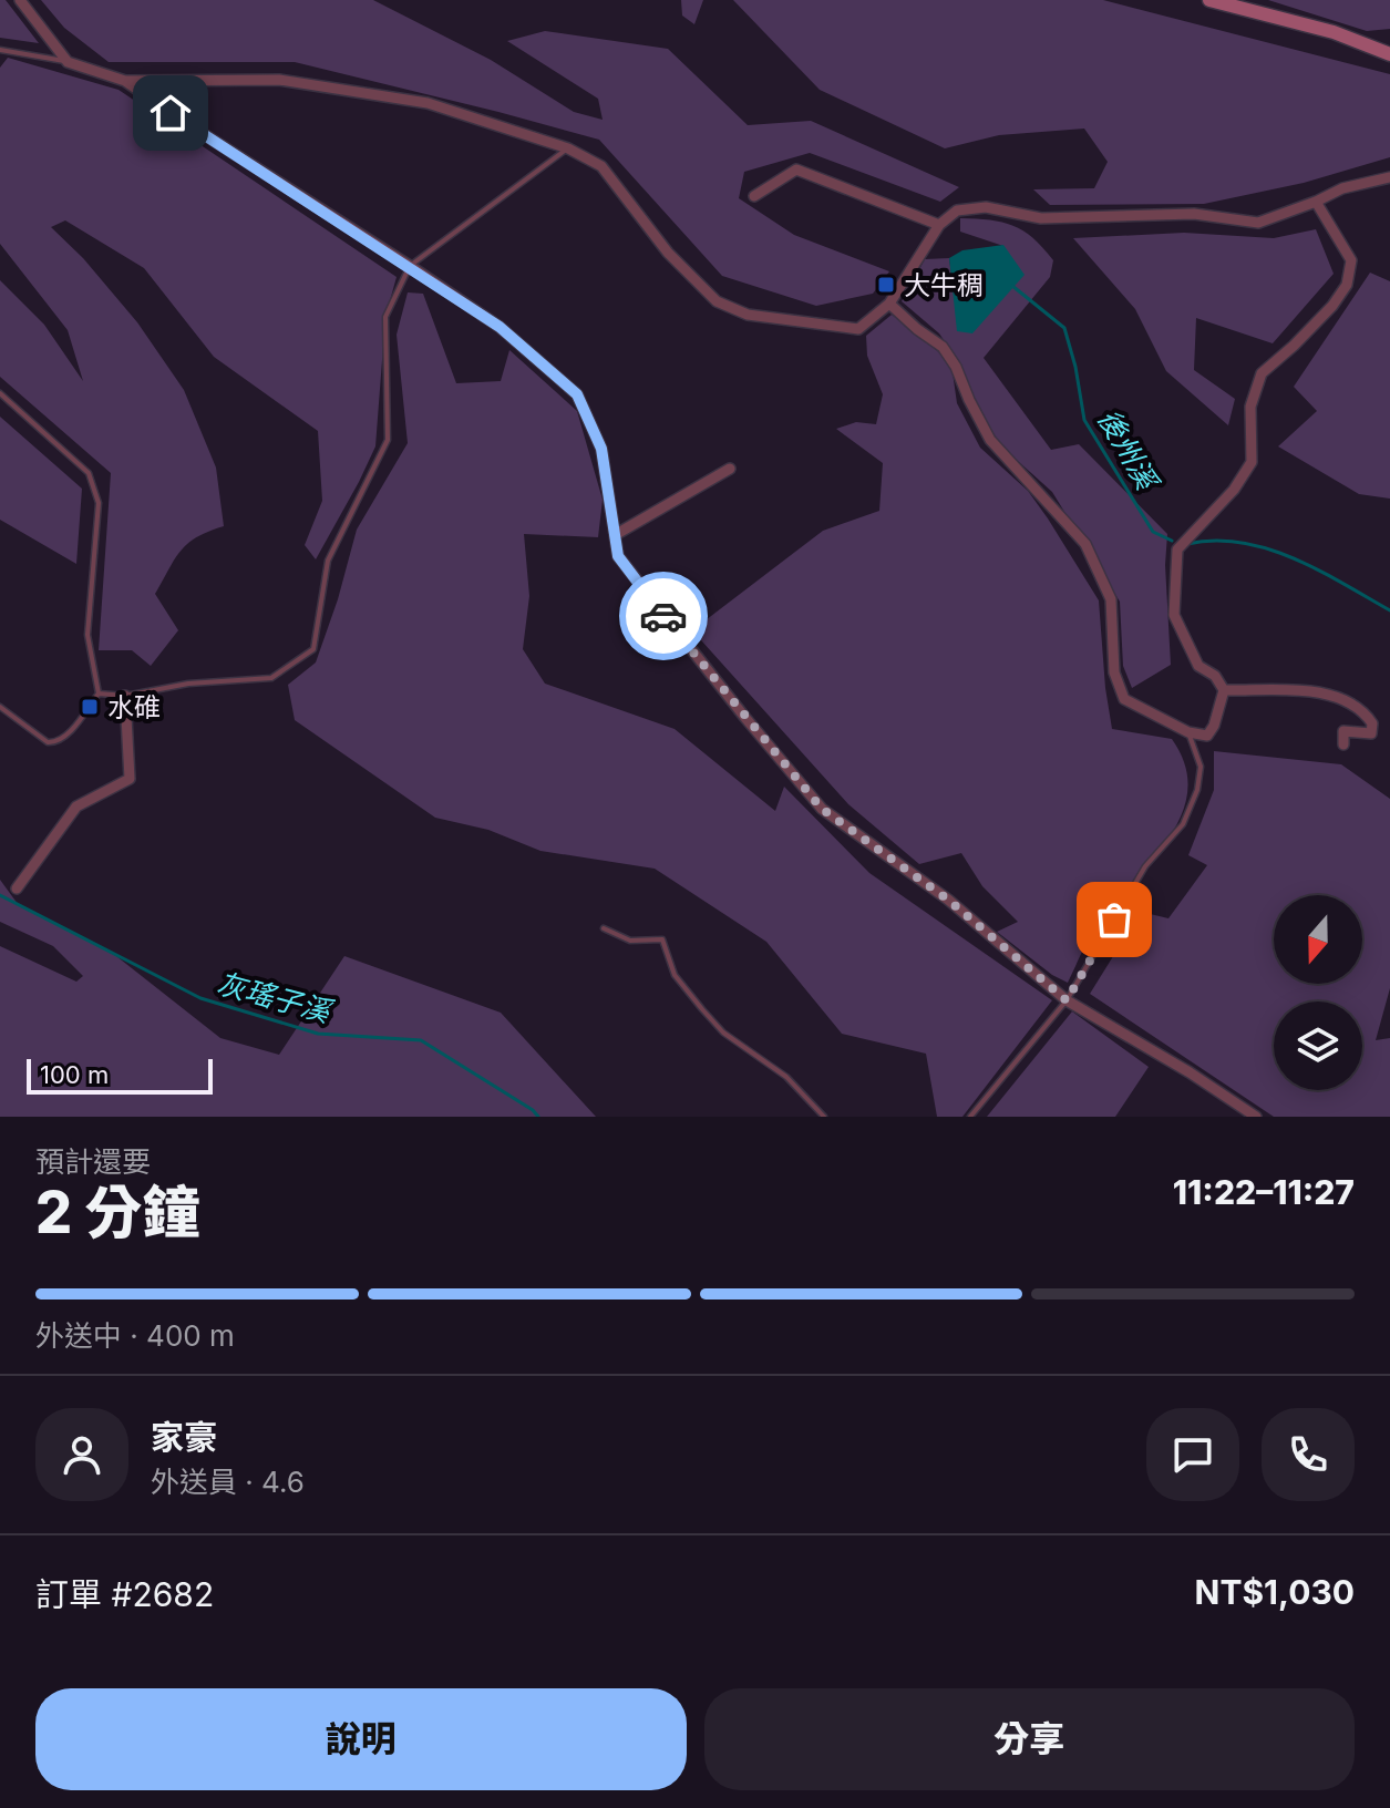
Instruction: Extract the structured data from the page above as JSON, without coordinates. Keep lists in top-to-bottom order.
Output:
{
  "water": ["後州溪", "灰瑤子溪"],
  "places": {
    "transit": ["大牛稠", "水碓"]
  },
  "scale_bar": "100 m",
  "north": "bottom",
  "page": {
    "scale": "100 m",
    "heading": ["2 分鐘", "預計還要", "11:22–11:27"],
    "panel": [
      "家豪",
      "外送員 · 4.6",
      "訂單 #2682",
      "NT$1,030"
    ],
    "bar": "外送中 · 400 m",
    "buttons": ["說明", "分享"]
  }
}
